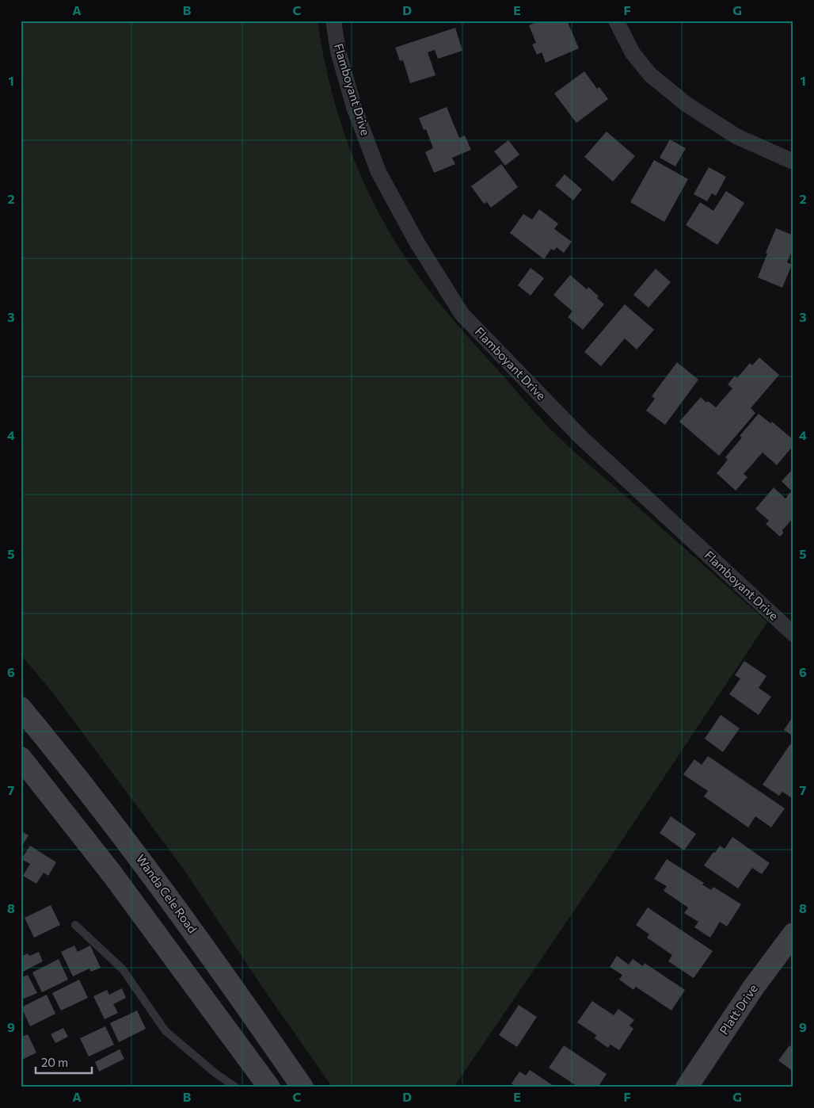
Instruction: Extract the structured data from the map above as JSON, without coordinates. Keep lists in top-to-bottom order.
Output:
{
  "streets": {
    "main road": ["Wanda Cele Road", "Platt Drive"],
    "street": ["Flamboyant Drive"]
  },
  "scale_bar": "20 m",
  "grid": {
    "columns": [
      "A",
      "B",
      "C",
      "D",
      "E",
      "F",
      "G"
    ],
    "rows": [
      "1",
      "2",
      "3",
      "4",
      "5",
      "6",
      "7",
      "8",
      "9"
    ]
  }
}
